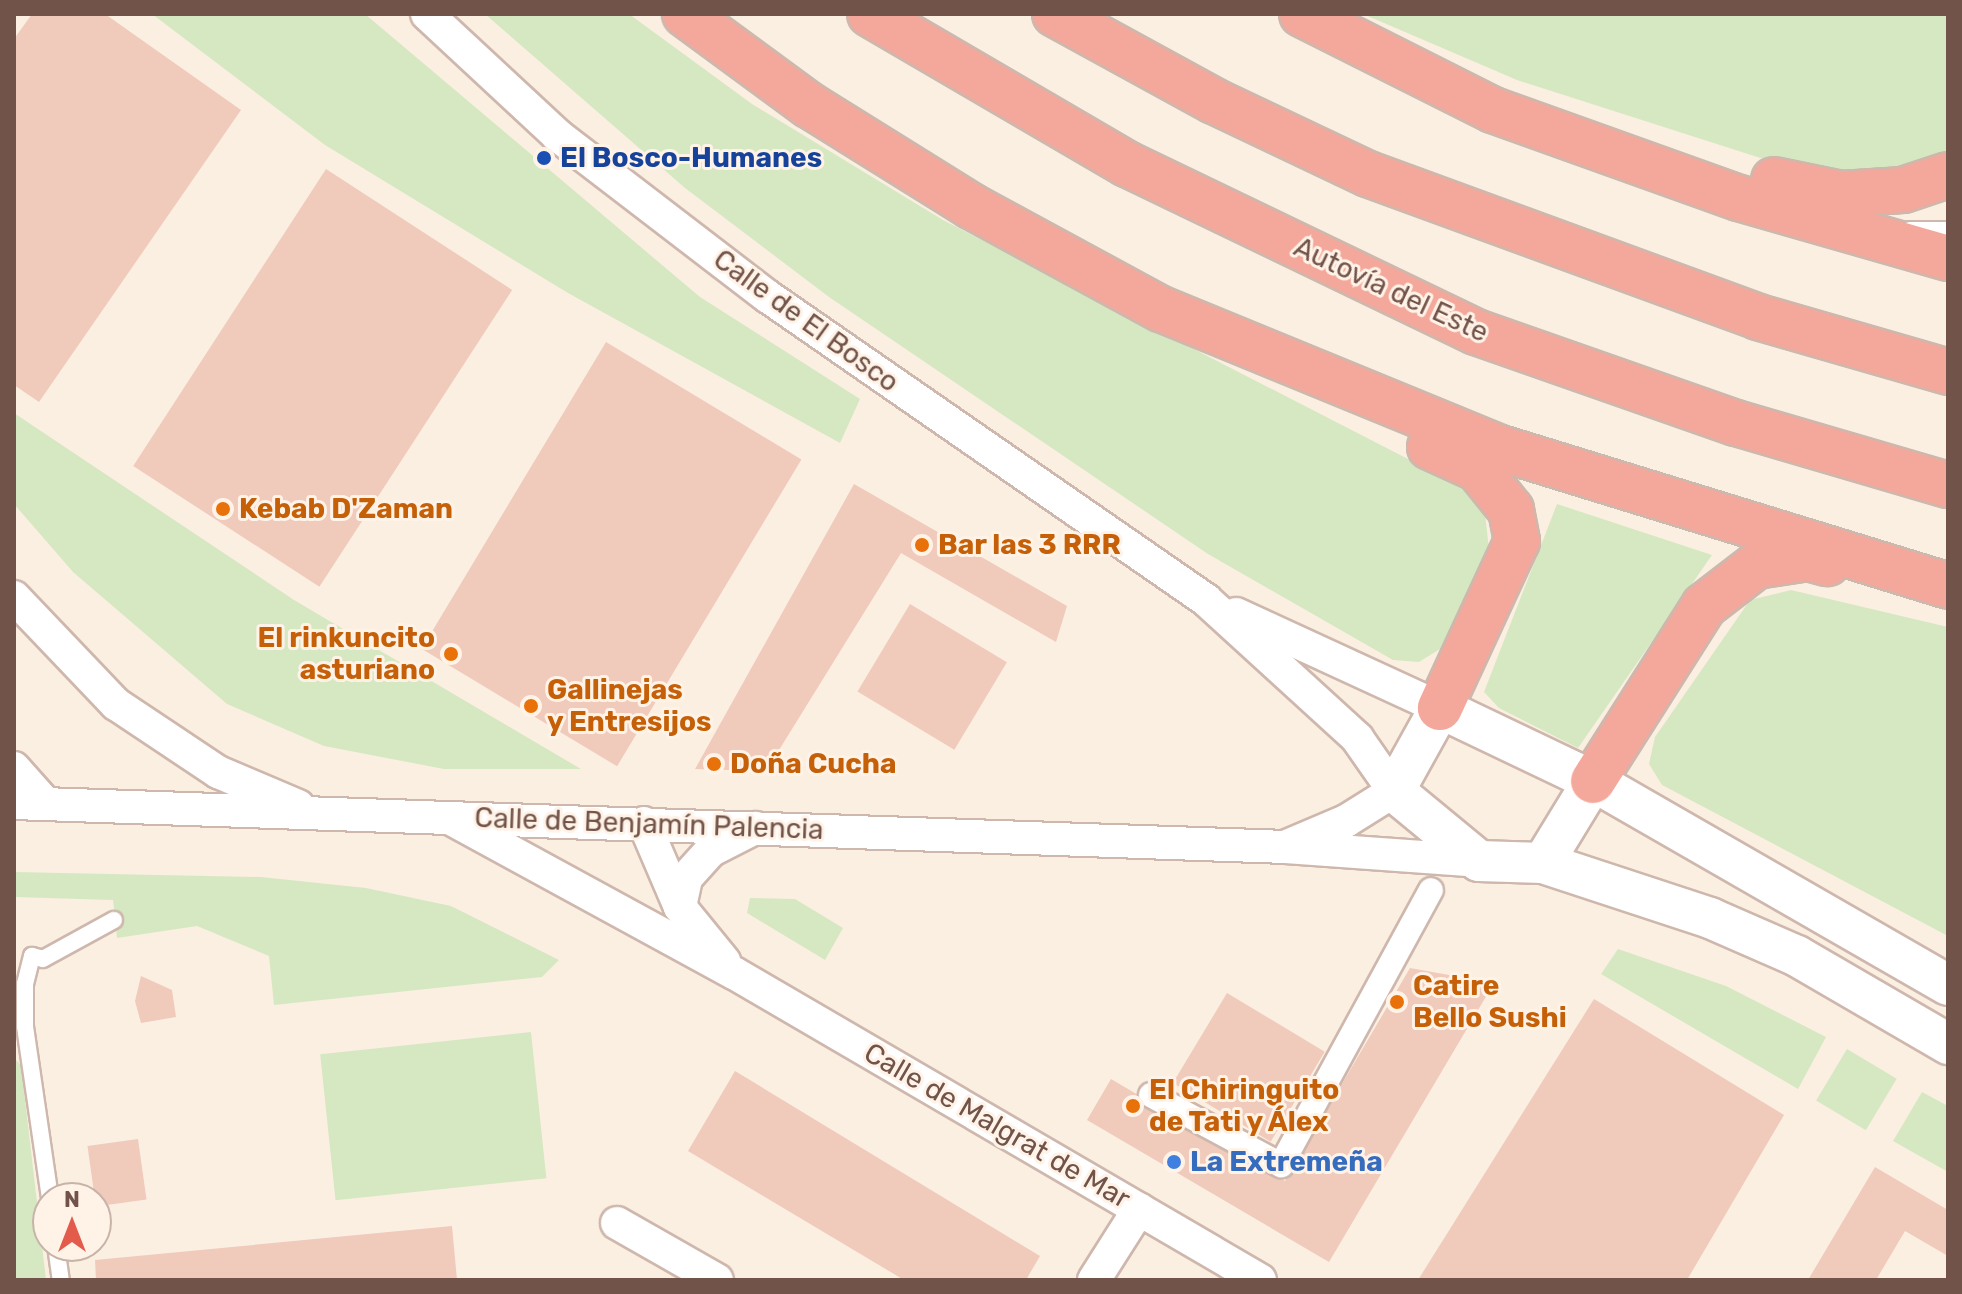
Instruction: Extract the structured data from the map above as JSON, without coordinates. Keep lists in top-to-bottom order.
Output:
{
  "streets": {
    "highway": ["Autovía del Este"],
    "street": ["Calle de El Bosco", "Calle de Benjamín Palencia", "Calle de Malgrat de Mar"]
  },
  "crossings": [
    ["Calle de El Bosco", "Calle de Benjamín Palencia"],
    ["Calle de Benjamín Palencia", "Calle de Malgrat de Mar"]
  ],
  "places": [
    "El Bosco-Humanes",
    "Kebab D'Zaman",
    "Bar las 3 RRR",
    "El rinkuncito asturiano",
    "Gallinejas y Entresijos",
    "Doña Cucha",
    "Catire Bello Sushi",
    "El Chiringuito de Tati y Álex",
    "La Extremeña"
  ],
  "north": "top"
}
